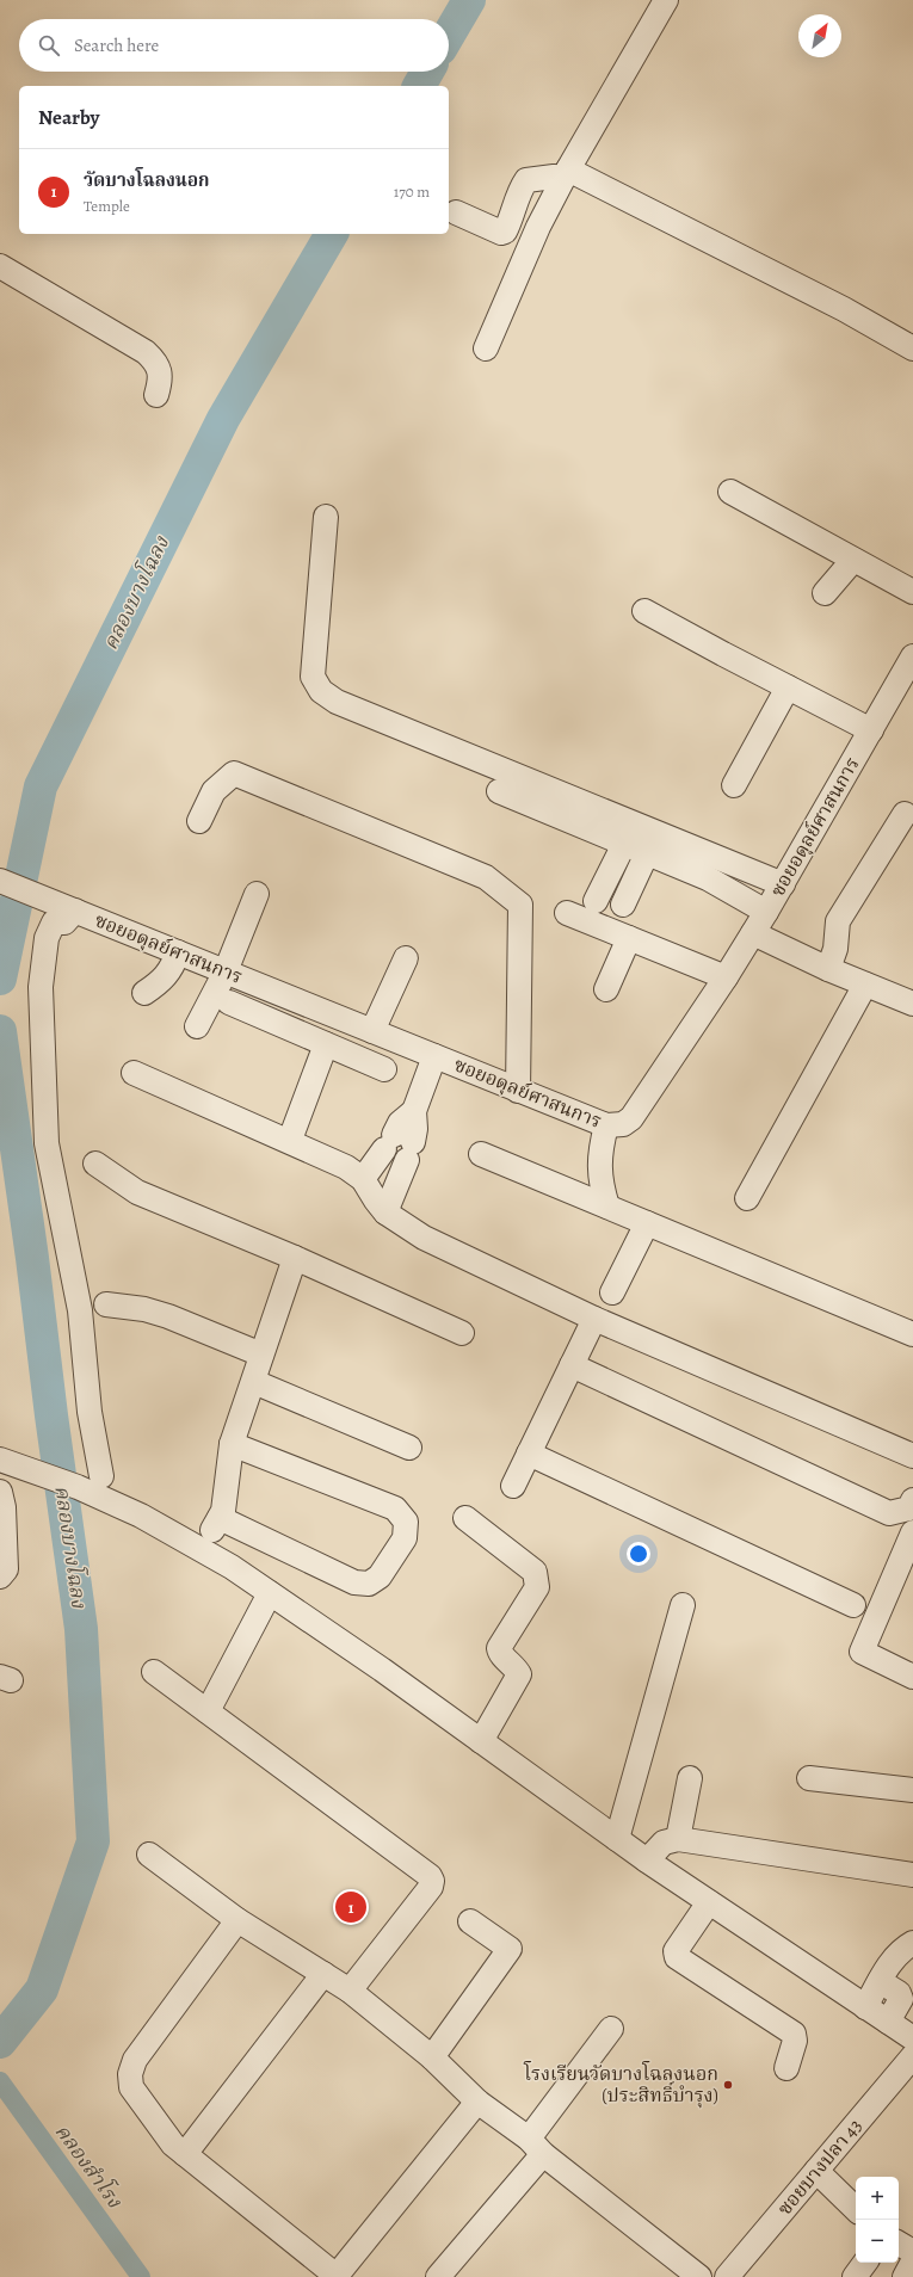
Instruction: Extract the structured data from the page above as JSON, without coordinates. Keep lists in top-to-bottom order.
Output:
{
  "streets": {
    "street": ["ซอยอดุลย์ศาสนการ", "ซอยบางปลา 43"]
  },
  "water": ["คลองบางโฉลง", "คลองสำโรง"],
  "places": ["โรงเรียนวัดบางโฉลงนอก (ประสิทธิ์บำรุง)"],
  "north": "top right",
  "page": {
    "search": "Search here",
    "heading": "Nearby",
    "list": [
      {
        "mark": "1",
        "name": "วัดบางโฉลงนอก",
        "note": "Temple",
        "value": "170 m"
      }
    ],
    "pins": "1",
    "map_buttons": ["+", "−"]
  }
}
